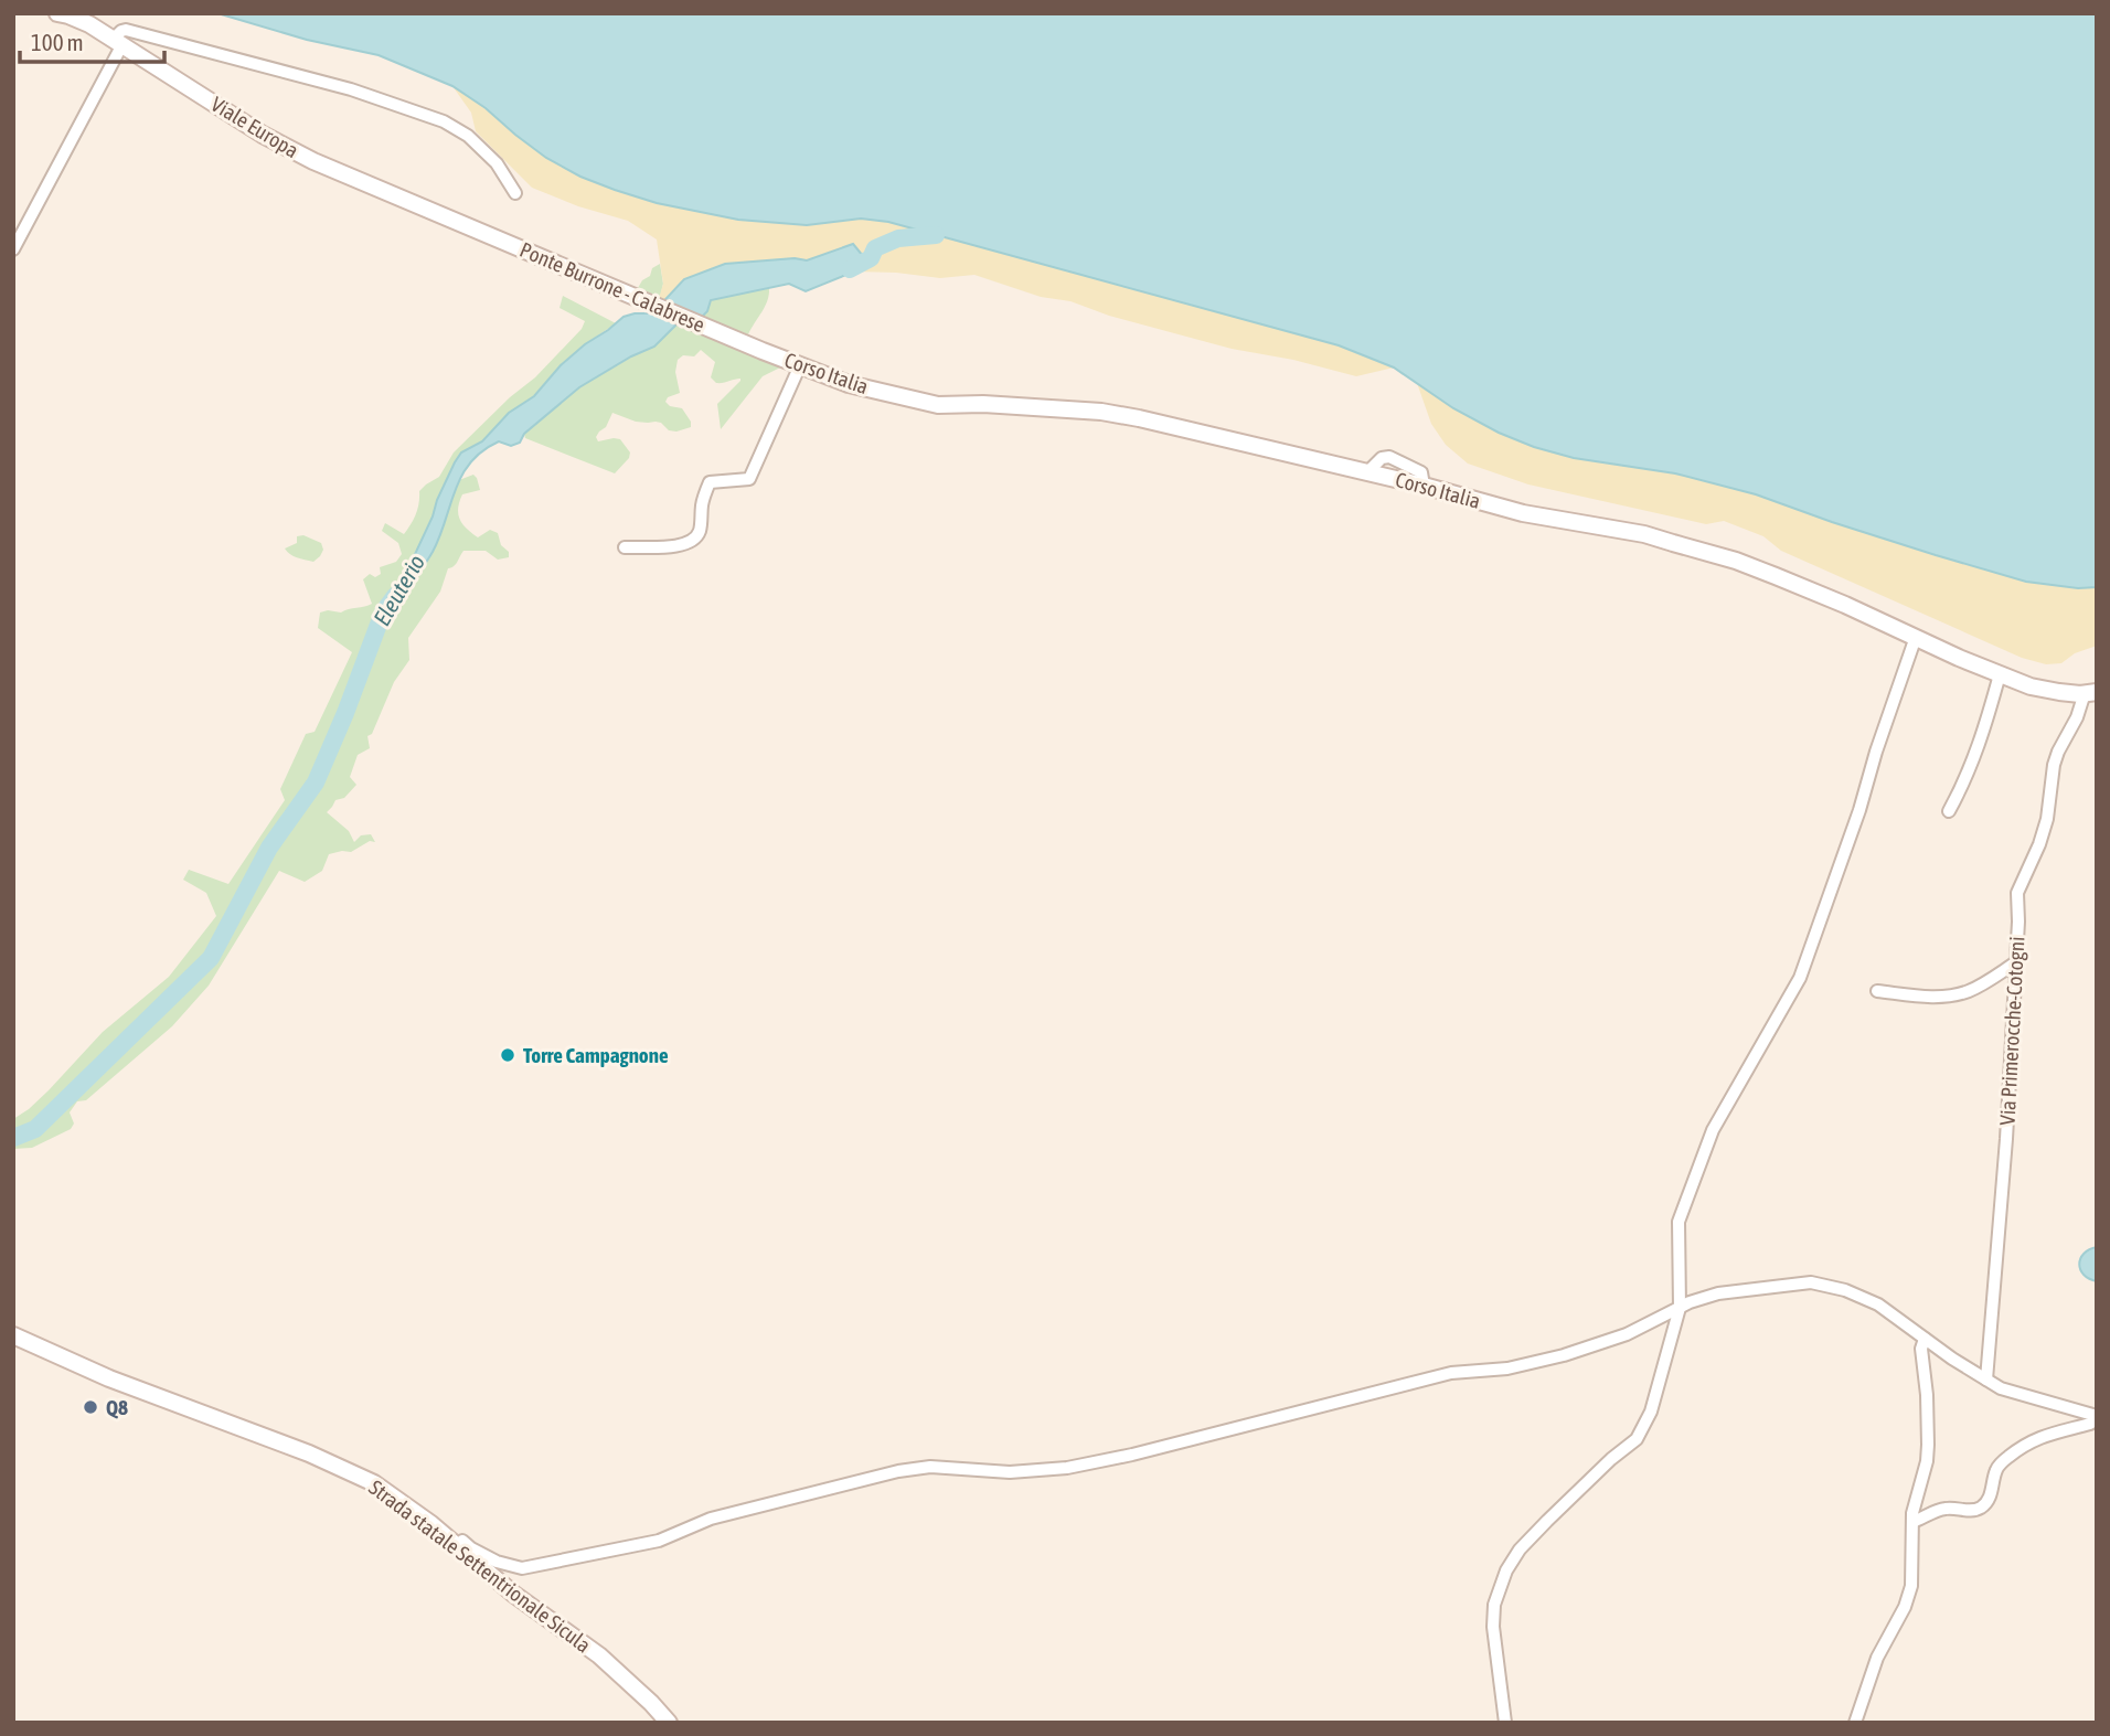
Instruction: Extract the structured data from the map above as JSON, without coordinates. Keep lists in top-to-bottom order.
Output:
{
  "streets": {
    "street": [
      "Viale Europa",
      "Ponte Burrone - Calabrese",
      "Corso Italia",
      "Via Primerocche-Cotogni",
      "Strada statale Settentrionale Sicula"
    ]
  },
  "crossings": [
    ["Viale Europa", "Ponte Burrone - Calabrese"],
    ["Ponte Burrone - Calabrese", "Corso Italia"],
    ["Corso Italia", "Via Primerocche-Cotogni"]
  ],
  "water": ["Eleuterio"],
  "places": ["Torre Campagnone", "Q8"],
  "scale_bar": "100 m"
}
